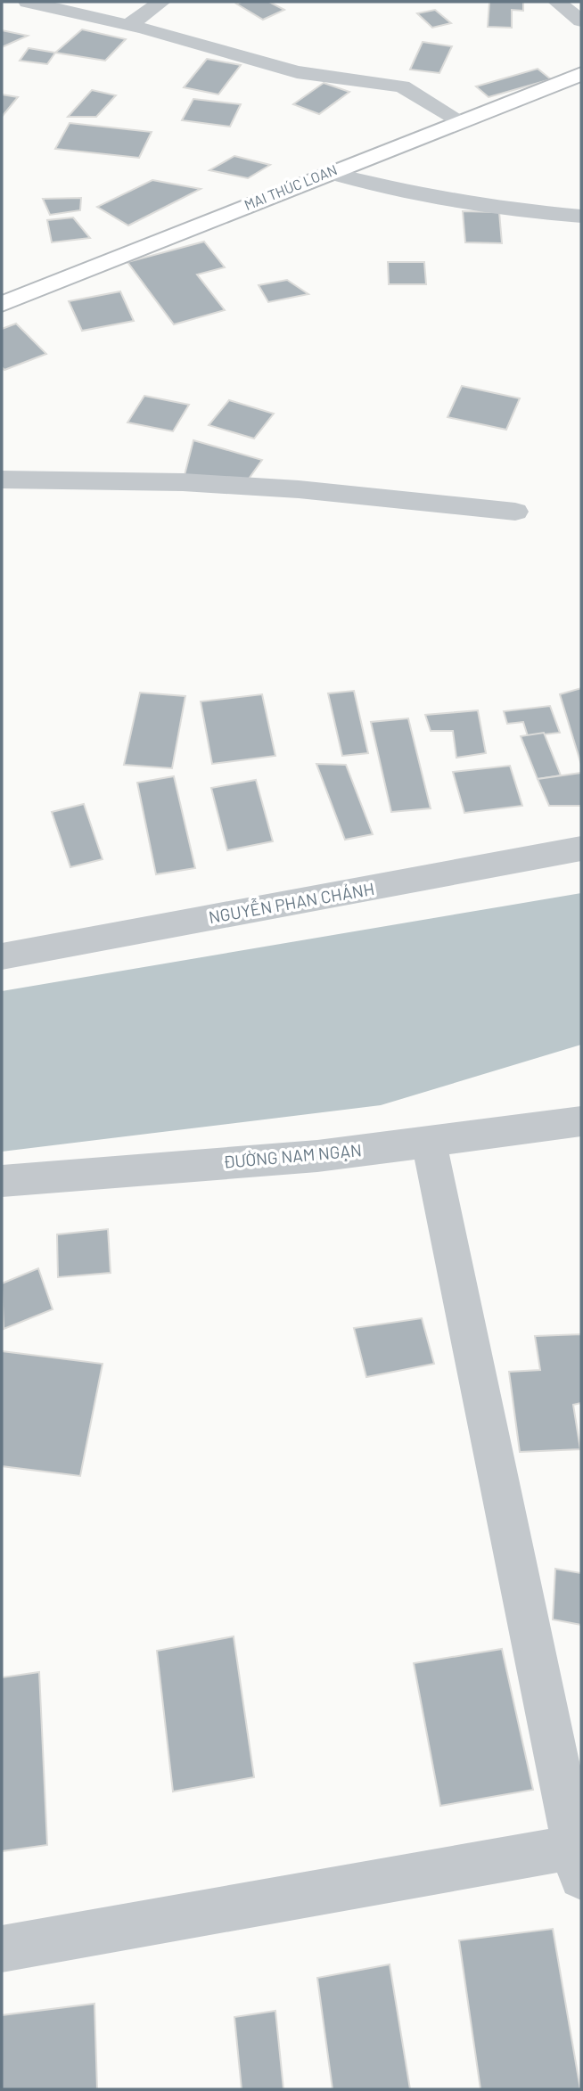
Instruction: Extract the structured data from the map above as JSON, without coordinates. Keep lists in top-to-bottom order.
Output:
{
  "streets": {
    "main road": ["MAI THÚC LOAN"],
    "street": ["NGUYỄN PHAN CHÁNH", "ĐƯỜNG NAM NGẠN"]
  }
}
